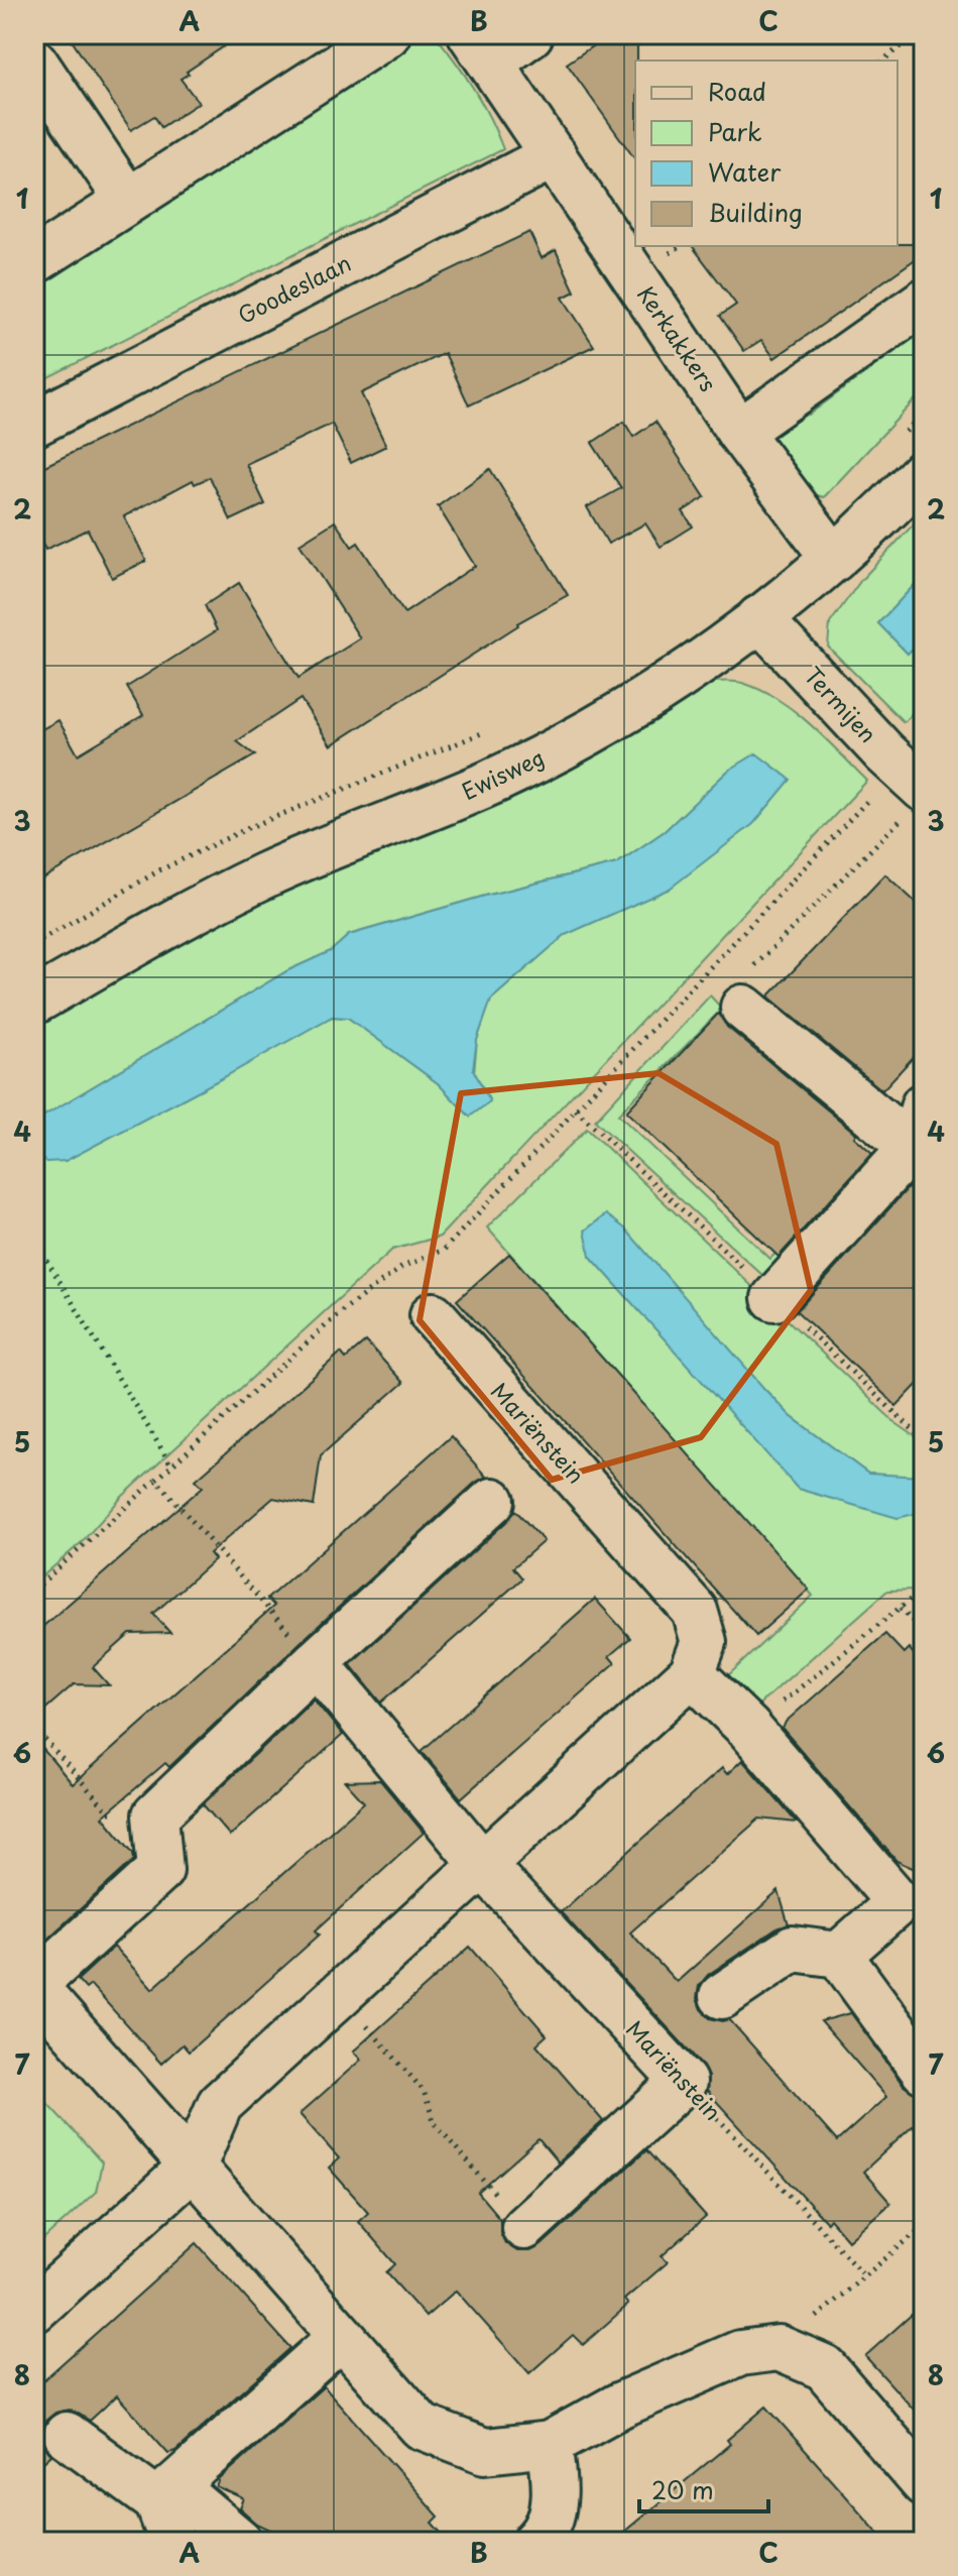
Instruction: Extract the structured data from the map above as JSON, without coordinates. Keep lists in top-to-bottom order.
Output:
{
  "streets": {
    "street": [
      "Goodeslaan",
      "Kerkakkers",
      "Termijen",
      "Ewisweg",
      "Mariënstein"
    ]
  },
  "crossings": [
    ["Goodeslaan", "Kerkakkers"],
    ["Kerkakkers", "Ewisweg"],
    ["Termijen", "Ewisweg"]
  ],
  "legend": [
    "Road",
    "Park",
    "Water",
    "Building"
  ],
  "scale_bar": "20 m",
  "grid": {
    "columns": ["A", "B", "C"],
    "rows": [
      "1",
      "2",
      "3",
      "4",
      "5",
      "6",
      "7",
      "8"
    ]
  }
}
